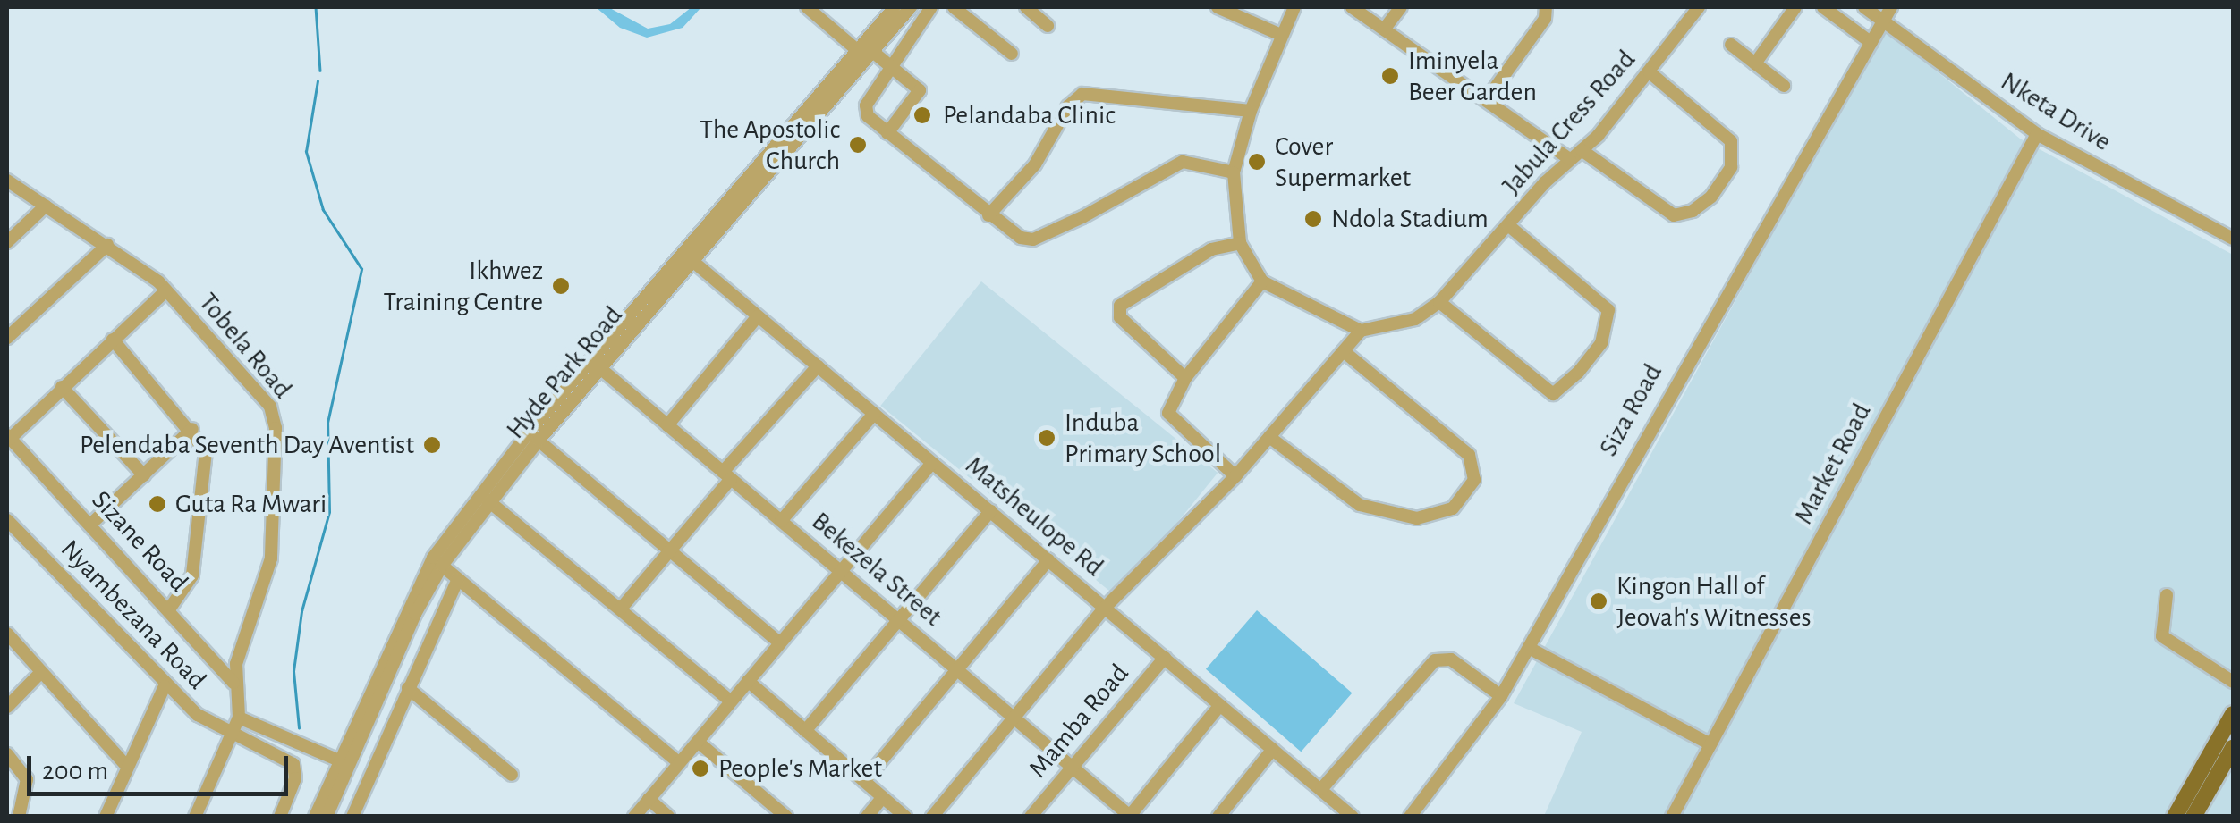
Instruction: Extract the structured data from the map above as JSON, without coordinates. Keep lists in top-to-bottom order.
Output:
{
  "streets": {
    "street": [
      "Nketa Drive",
      "Jabula Cress Road",
      "Tobela Road",
      "Hyde Park Road",
      "Siza Road",
      "Market Road",
      "Matsheulope Rd",
      "Sizane Road",
      "Bekezela Street",
      "Nyambezana Road",
      "Mamba Road"
    ]
  },
  "crossings": [
    ["Nketa Drive", "Siza Road"],
    ["Nketa Drive", "Market Road"],
    ["Tobela Road", "Sizane Road"],
    ["Hyde Park Road", "Matsheulope Rd"],
    ["Hyde Park Road", "Bekezela Street"],
    ["Matsheulope Rd", "Mamba Road"],
    ["Bekezela Street", "Mamba Road"]
  ],
  "places": [
    "Iminyela Beer Garden",
    "Pelandaba Clinic",
    "The Apostolic Church",
    "Cover Supermarket",
    "Ndola Stadium",
    "Ikhwez Training Centre",
    "Induba Primary School",
    "Pelendaba Seventh Day Aventist",
    "Guta Ra Mwari",
    "Kingon Hall of Jeovah's Witnesses",
    "People's Market"
  ],
  "scale_bar": "200 m"
}
